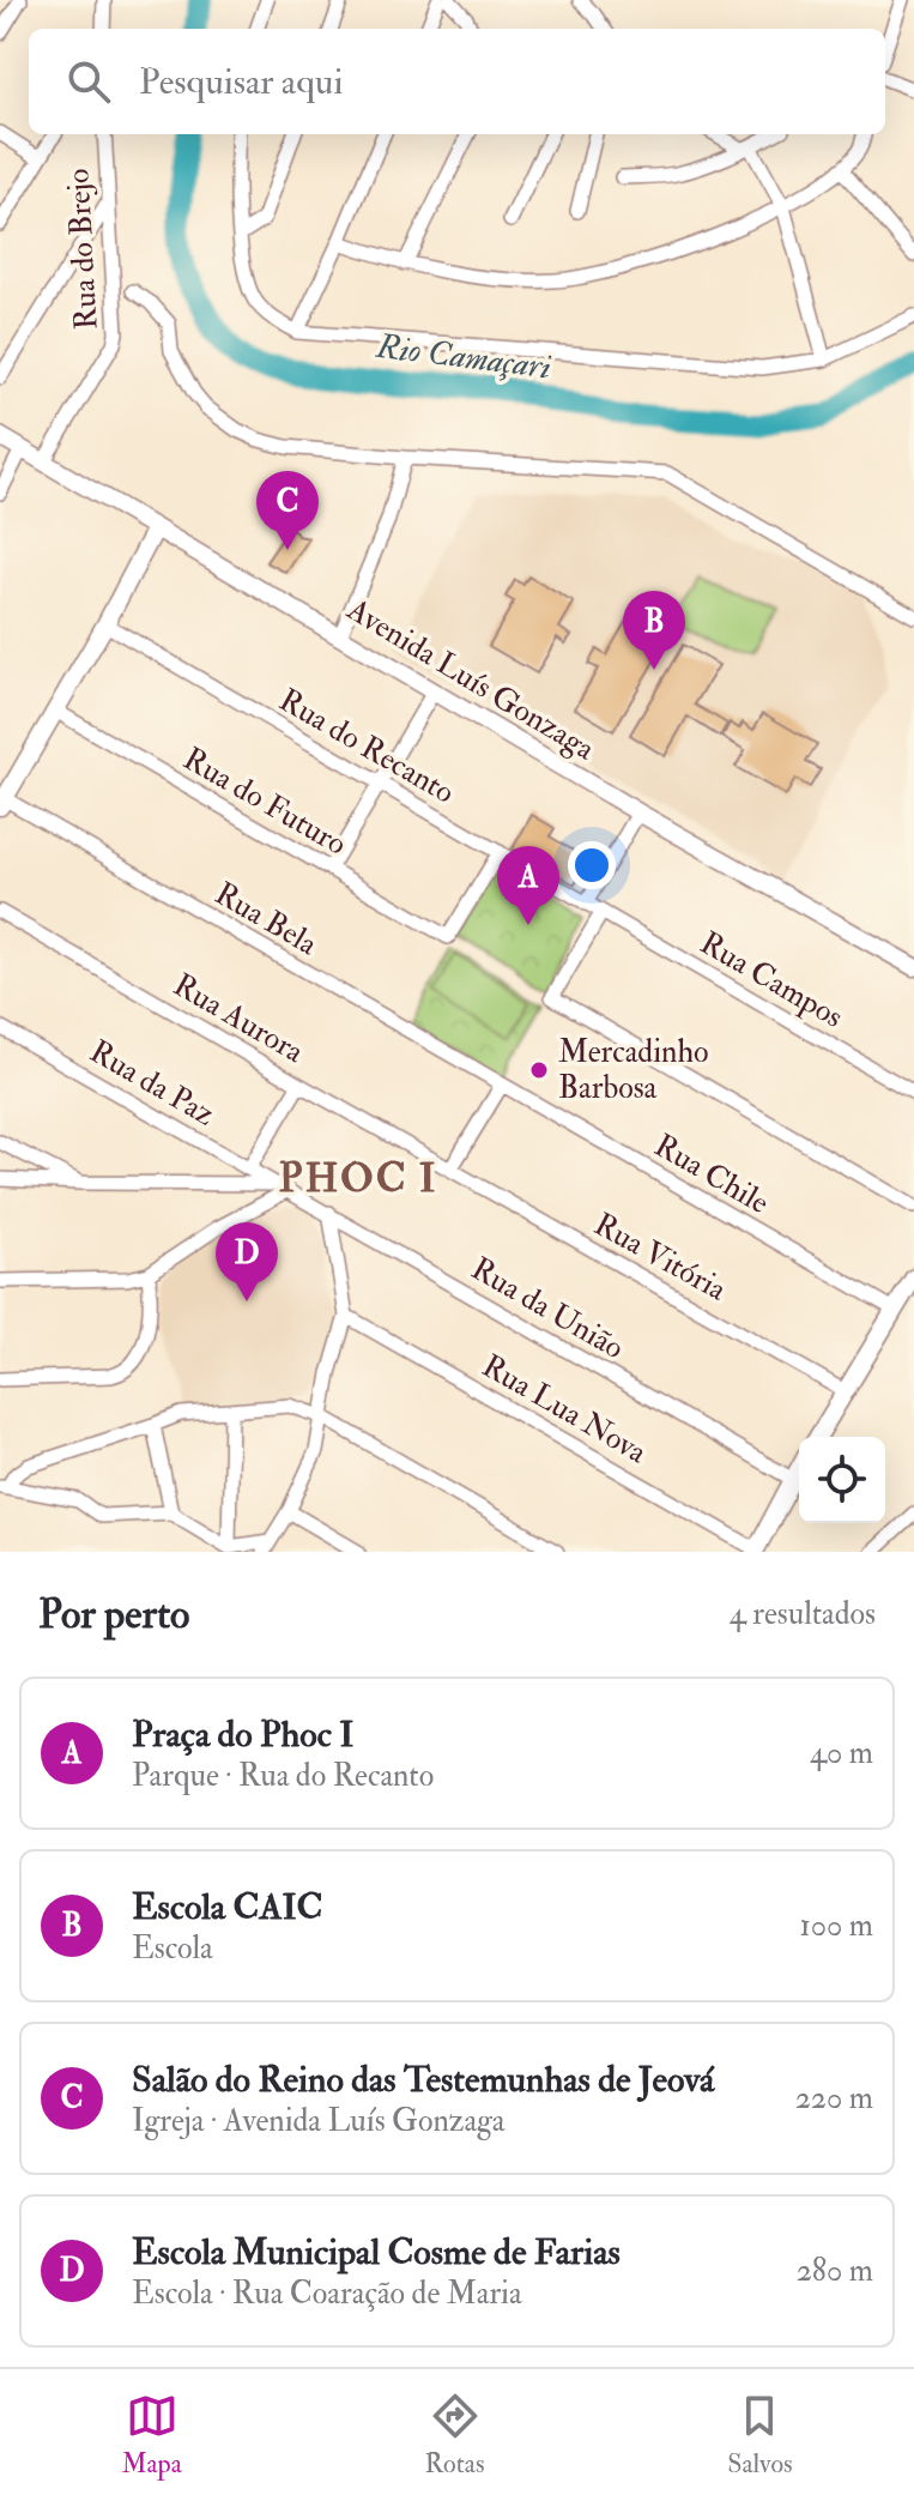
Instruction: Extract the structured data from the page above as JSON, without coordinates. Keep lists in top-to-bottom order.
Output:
{
  "streets": {
    "street": [
      "Rua do Brejo",
      "Avenida Luís Gonzaga",
      "Rua do Recanto",
      "Rua do Futuro",
      "Rua Bela",
      "Rua Campos",
      "Rua Aurora",
      "Rua da Paz",
      "Rua Chile",
      "Rua Vitória",
      "Rua da União",
      "Rua Lua Nova"
    ]
  },
  "crossings": [
    ["Rua do Brejo", "Avenida Luís Gonzaga"],
    ["Rua do Recanto", "Rua do Futuro"],
    ["Rua do Recanto", "Rua Campos"],
    ["Rua Bela", "Rua Chile"],
    ["Rua Aurora", "Rua Vitória"],
    ["Rua da Paz", "Rua da União"]
  ],
  "districts": ["PHOC I"],
  "water": ["Rio Camaçari"],
  "places": ["Mercadinho Barbosa"],
  "page": {
    "search": "Pesquisar aqui",
    "pins": [
      "C",
      "B",
      "A",
      "D"
    ],
    "heading": ["Por perto", "4 resultados"],
    "list": [
      {
        "mark": "A",
        "name": "Praça do Phoc I",
        "note": "Parque · Rua do Recanto",
        "value": "40 m"
      },
      {
        "mark": "B",
        "name": "Escola CAIC",
        "note": "Escola",
        "value": "100 m"
      },
      {
        "mark": "C",
        "name": "Salão do Reino das Testemunhas de Jeová",
        "note": "Igreja · Avenida Luís Gonzaga",
        "value": "220 m"
      },
      {
        "mark": "D",
        "name": "Escola Municipal Cosme de Farias",
        "note": "Escola · Rua Coaração de Maria",
        "value": "280 m"
      }
    ],
    "nav": ["Mapa", "Rotas", "Salvos"]
  }
}
